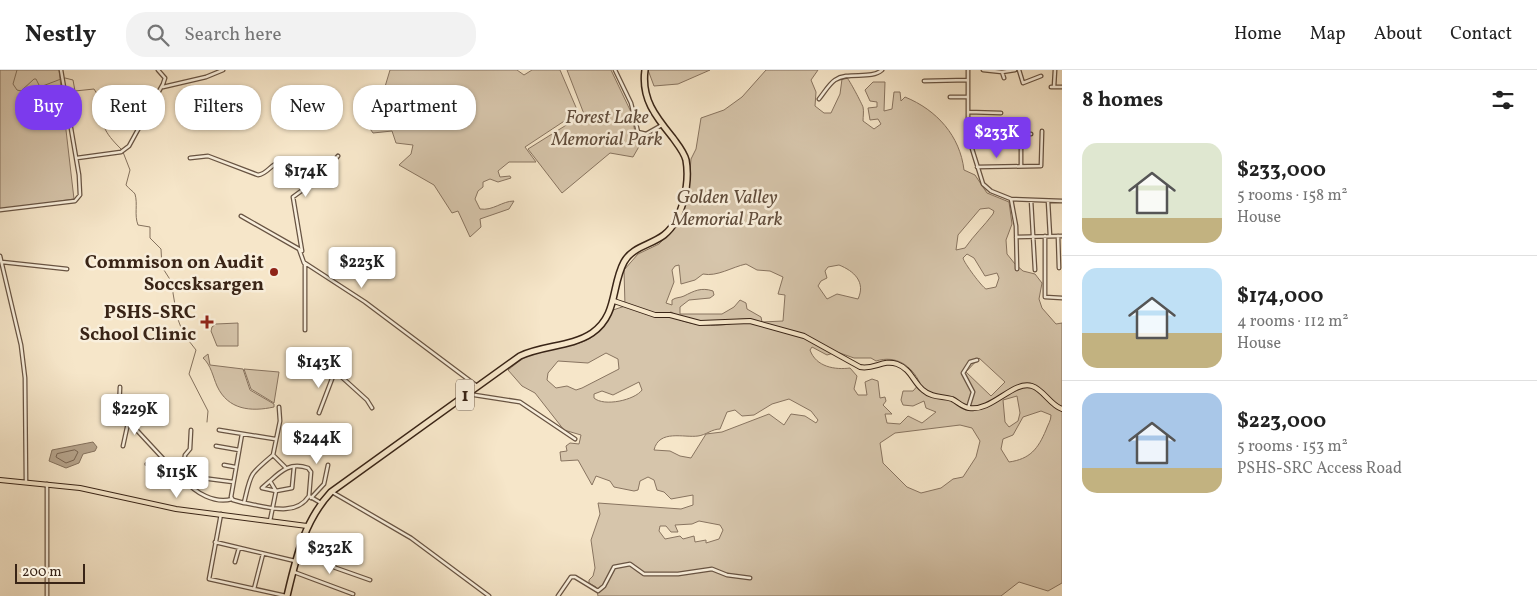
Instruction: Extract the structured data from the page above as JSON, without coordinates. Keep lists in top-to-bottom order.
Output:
{
  "streets": {
    "highway": ["1"]
  },
  "parks": ["Forest Lake Memorial Park", "Golden Valley Memorial Park"],
  "places": {
    "other": ["Commison on Audit Soccsksargen"],
    "health": ["PSHS-SRC School Clinic"]
  },
  "scale_bar": "200 m",
  "page": {
    "header": "Nestly",
    "search": "Search here",
    "nav": [
      "Home",
      "Map",
      "About",
      "Contact"
    ],
    "heading": "8 homes",
    "chip": [
      "Buy",
      "Rent",
      "Filters",
      "New",
      "Apartment"
    ],
    "price": [
      "$233K",
      "$174K",
      "$223K",
      "$143K",
      "$229K",
      "$244K",
      "$115K",
      "$232K"
    ],
    "list": [
      {
        "name": "$233,000",
        "note": "5 rooms · 158 m² · House"
      },
      {
        "name": "$174,000",
        "note": "4 rooms · 112 m² · House"
      },
      {
        "name": "$223,000",
        "note": "5 rooms · 153 m² · PSHS-SRC Access Road"
      }
    ],
    "scale": "200 m"
  }
}
